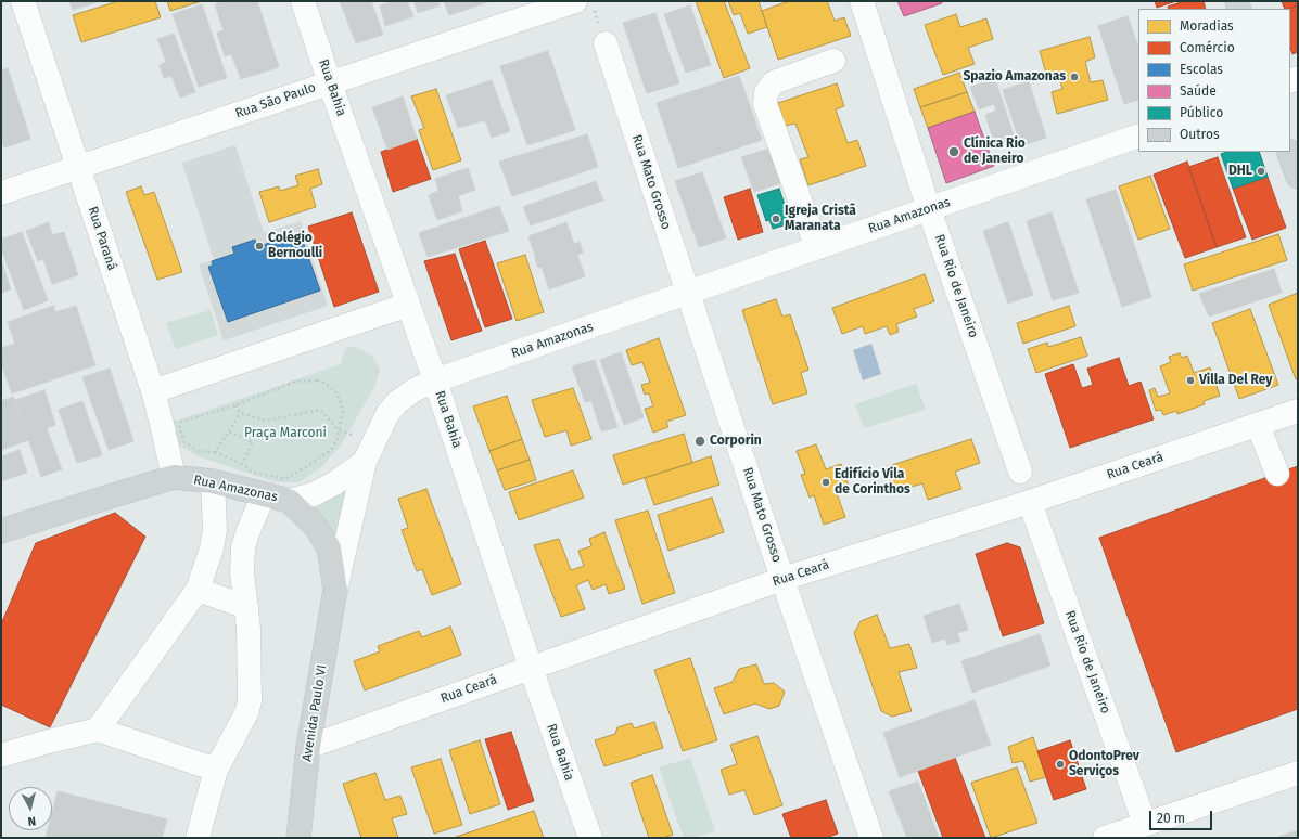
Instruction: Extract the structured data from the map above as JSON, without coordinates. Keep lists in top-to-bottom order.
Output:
{
  "streets": {
    "main road": ["Rua Amazonas", "Avenida Paulo VI"],
    "street": [
      "Rua Bahia",
      "Rua São Paulo",
      "Rua Mato Grosso",
      "Rua Paraná",
      "Rua Rio de Janeiro",
      "Rua Ceará"
    ]
  },
  "crossings": [
    ["Rua Bahia", "Rua São Paulo"],
    ["Rua Bahia", "Rua Amazonas"],
    ["Rua Bahia", "Rua Ceará"],
    ["Rua São Paulo", "Rua Paraná"],
    ["Rua Mato Grosso", "Rua Amazonas"],
    ["Rua Mato Grosso", "Rua Ceará"],
    ["Rua Amazonas", "Rua Paraná"],
    ["Rua Amazonas", "Rua Rio de Janeiro"],
    ["Rua Amazonas", "Avenida Paulo VI"],
    ["Rua Rio de Janeiro", "Rua Ceará"],
    ["Rua Ceará", "Avenida Paulo VI"]
  ],
  "parks": ["Praça Marconi"],
  "places": [
    "Spazio Amazonas",
    "Clínica Rio de Janeiro",
    "DHL",
    "Igreja Cristã Maranata",
    "Colégio Bernoulli",
    "Villa Del Rey",
    "Corporin",
    "Edifício Vila de Corinthos",
    "OdontoPrev Serviços"
  ],
  "legend": [
    "Moradias",
    "Comércio",
    "Escolas",
    "Saúde",
    "Público",
    "Outros"
  ],
  "scale_bar": "20 m",
  "north": "bottom"
}
